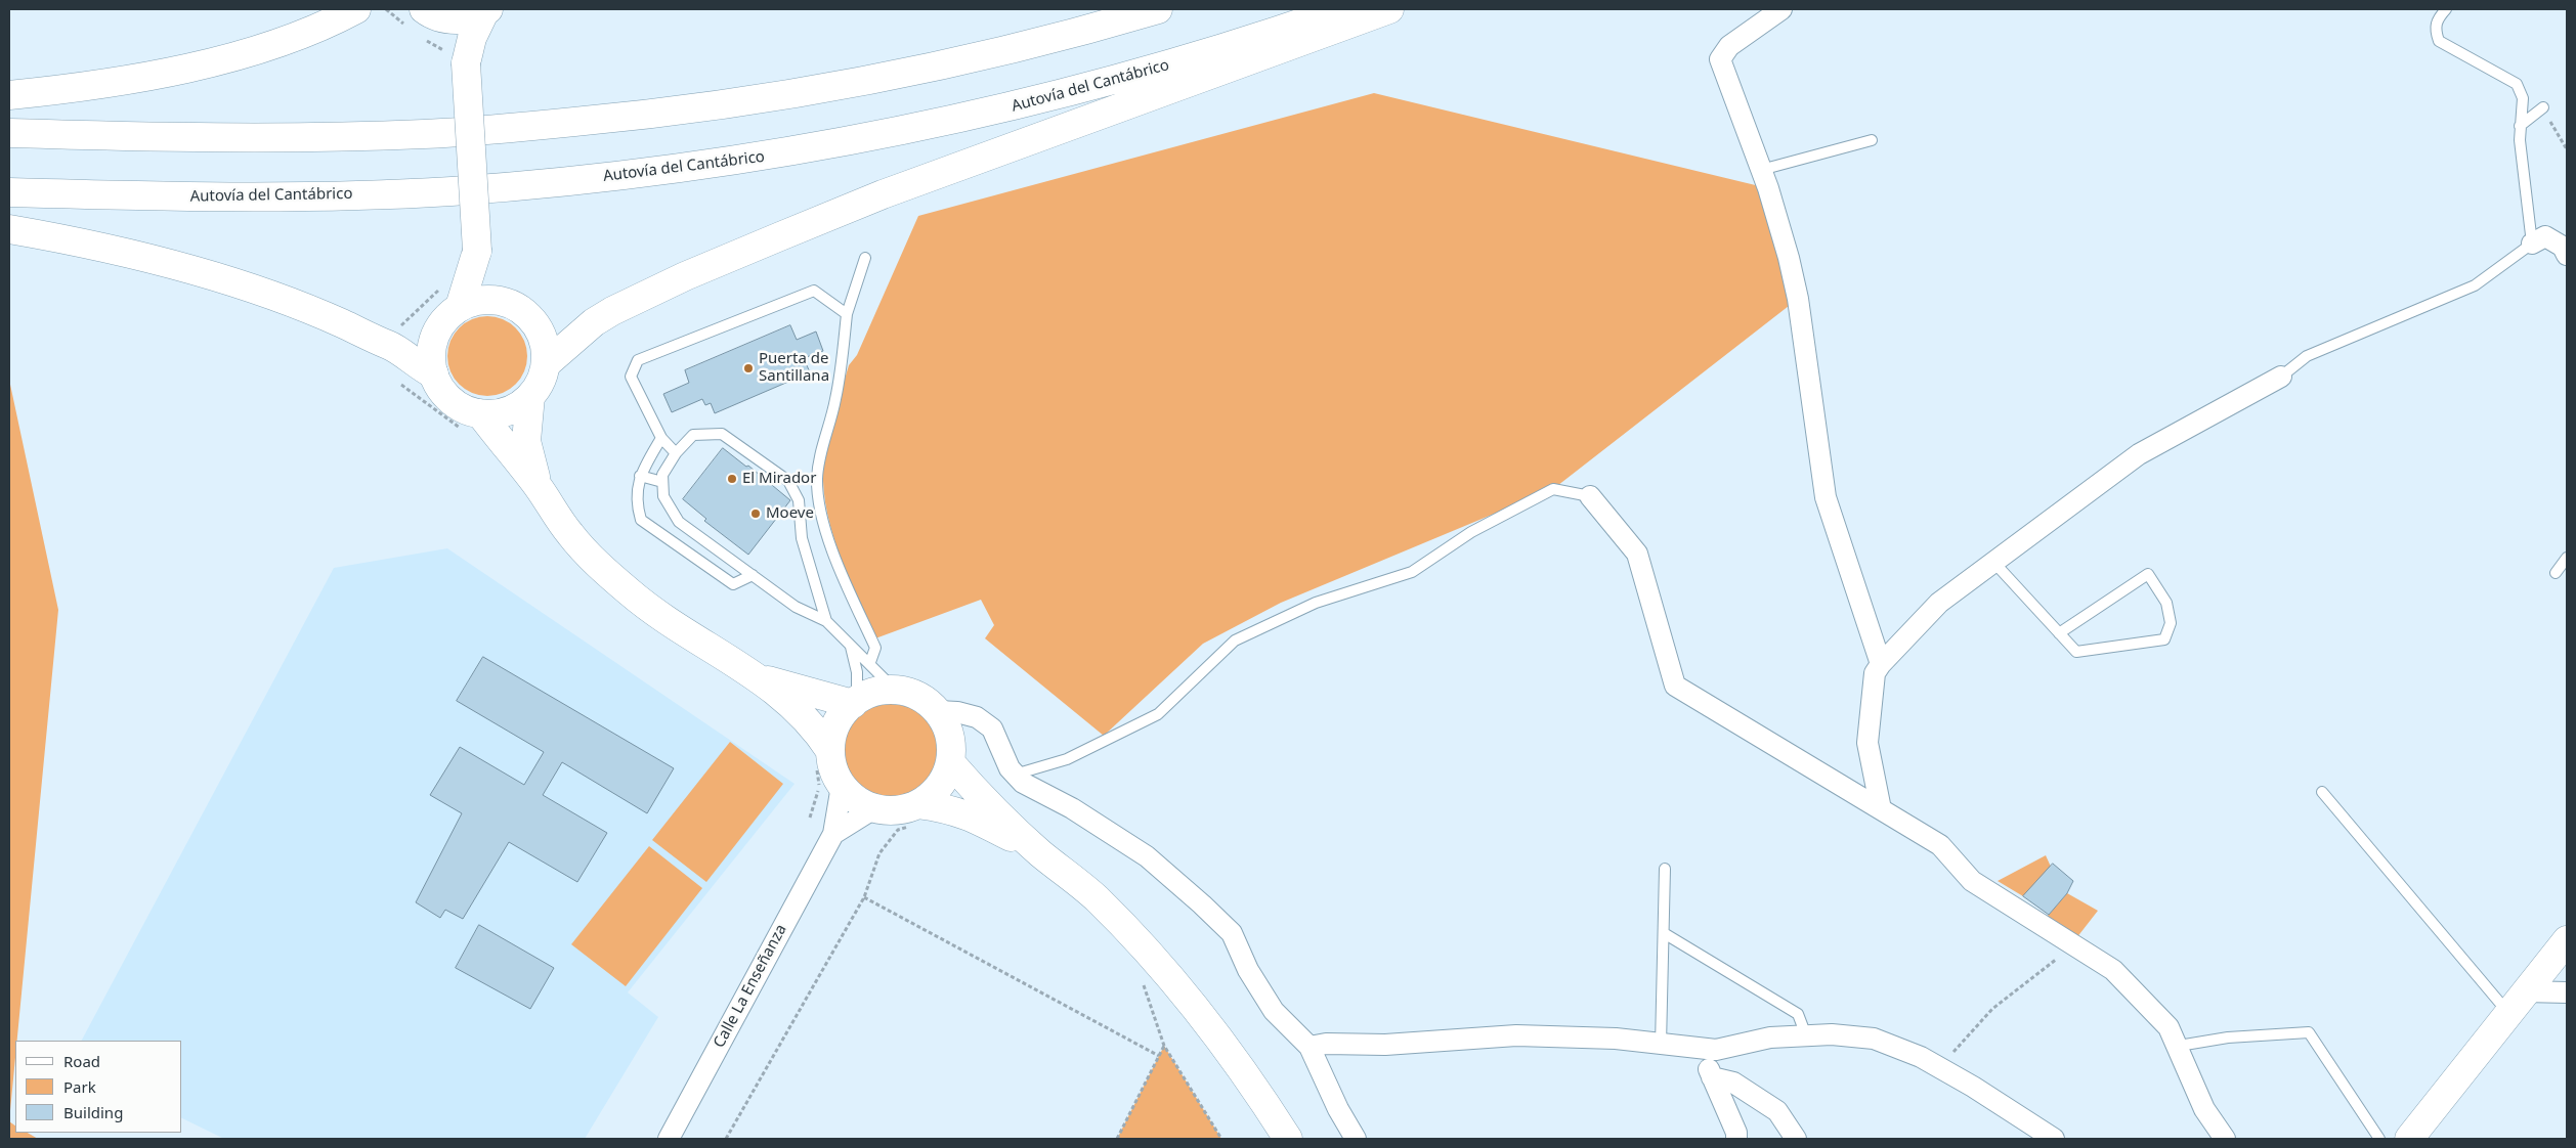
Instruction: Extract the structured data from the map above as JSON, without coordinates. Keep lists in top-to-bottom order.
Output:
{
  "streets": {
    "main road": ["Autovía del Cantábrico"],
    "street": ["Calle La Enseñanza"]
  },
  "places": ["Puerta de Santillana", "El Mirador", "Moeve"],
  "legend": ["Road", "Park", "Building"]
}
